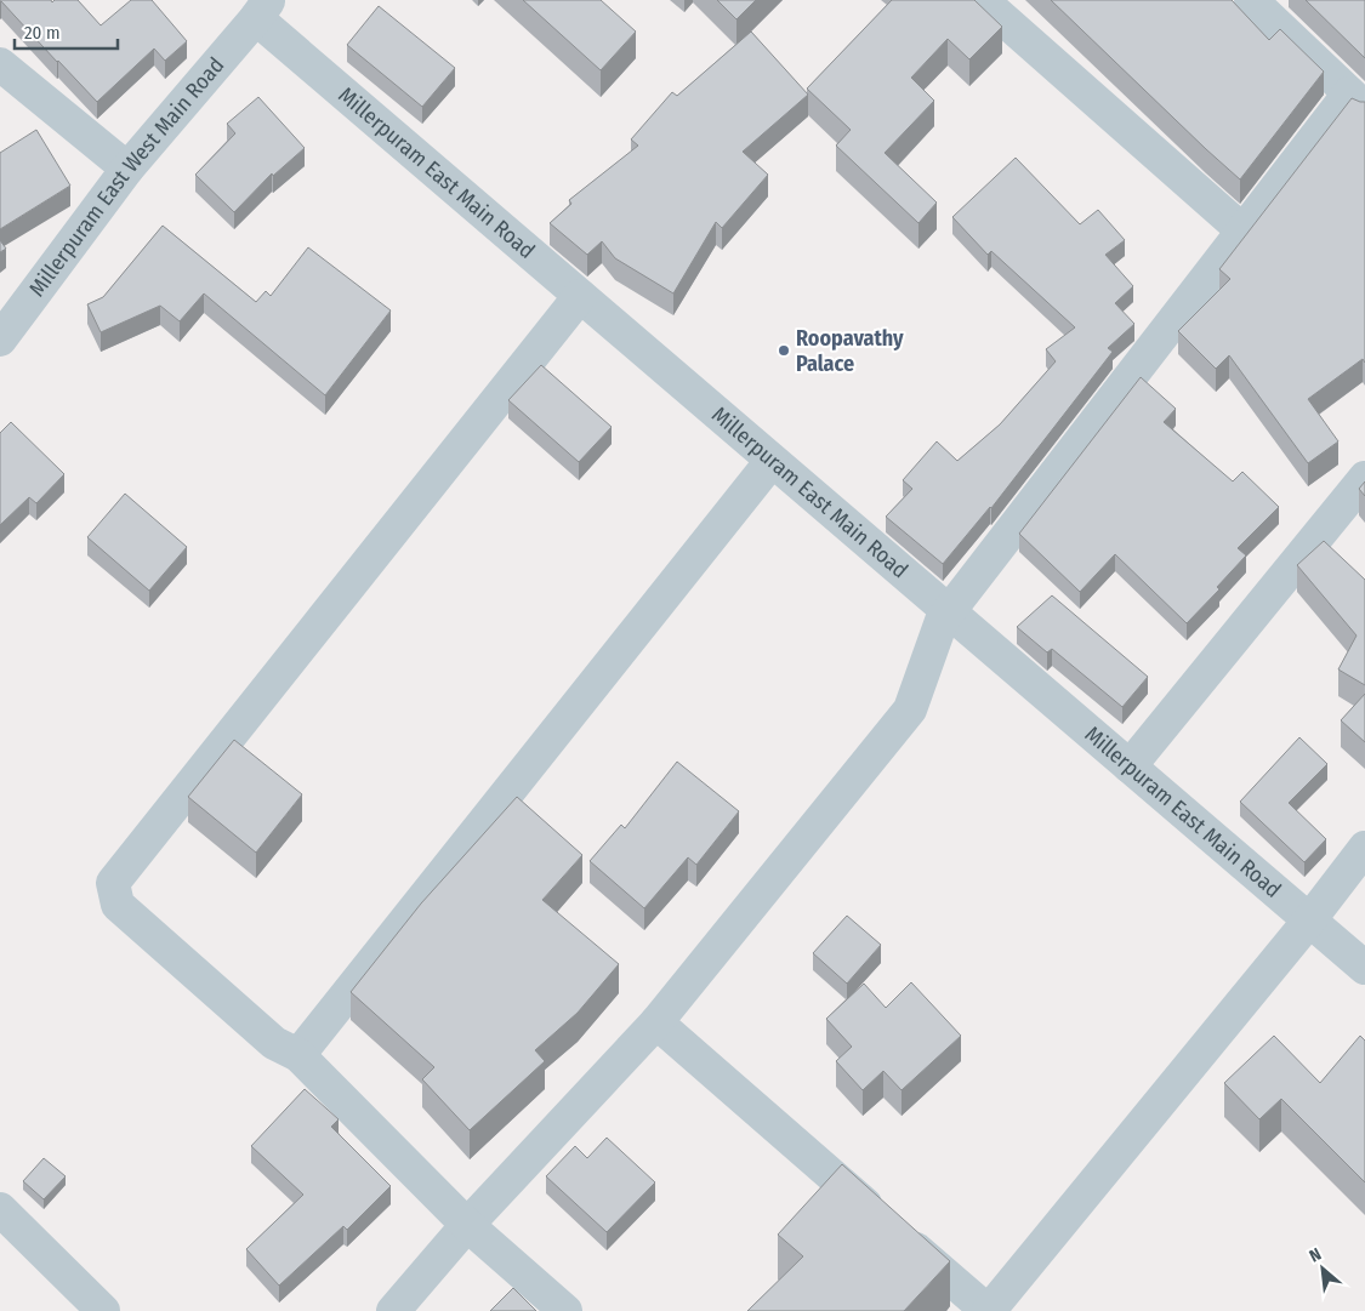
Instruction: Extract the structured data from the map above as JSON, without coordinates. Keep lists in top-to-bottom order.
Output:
{
  "streets": {
    "street": ["Millerpuram East Main Road", "Millerpuram East West Main Road"]
  },
  "crossings": [
    ["Millerpuram East Main Road", "Millerpuram East West Main Road"]
  ],
  "places": ["Roopavathy Palace"],
  "scale_bar": "20 m",
  "north": "top left"
}
